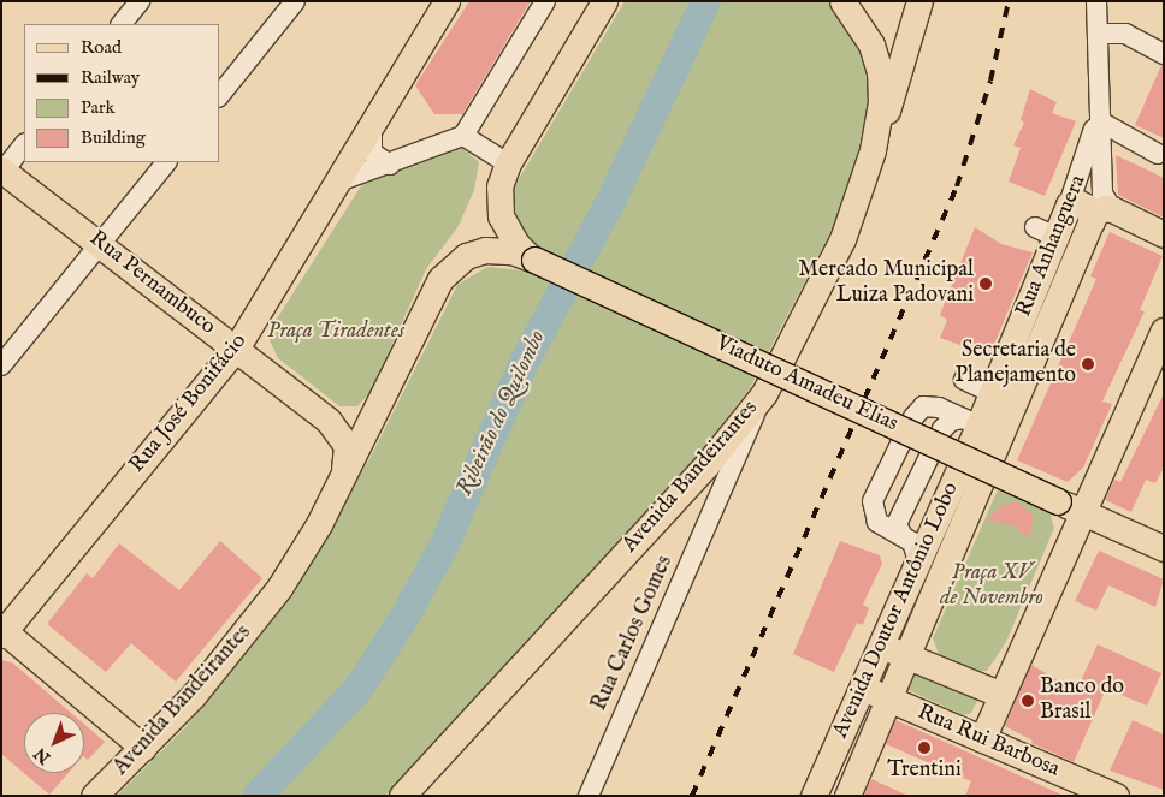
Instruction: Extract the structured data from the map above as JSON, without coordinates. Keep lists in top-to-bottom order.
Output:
{
  "streets": {
    "main road": [
      "Rua Anhanguera",
      "Rua Pernambuco",
      "Viaduto Amadeu Elias",
      "Rua José Bonifácio",
      "Avenida Bandeirantes",
      "Avenida Doutor Antônio Lobo",
      "Rua Rui Barbosa"
    ],
    "street": ["Rua Carlos Gomes"]
  },
  "crossings": [
    ["Rua Anhanguera", "Avenida Doutor Antônio Lobo"],
    ["Rua Pernambuco", "Rua José Bonifácio"],
    ["Rua Pernambuco", "Avenida Bandeirantes"],
    ["Viaduto Amadeu Elias", "Avenida Bandeirantes"],
    ["Avenida Bandeirantes", "Rua Carlos Gomes"],
    ["Avenida Doutor Antônio Lobo", "Rua Rui Barbosa"]
  ],
  "water": ["Ribeirão do Quilombo"],
  "parks": ["Praça Tiradentes", "Praça XV de Novembro"],
  "places": [
    "Mercado Municipal Luiza Padovani",
    "Secretaria de Planejamento",
    "Banco do Brasil",
    "Trentini"
  ],
  "legend": [
    "Road",
    "Railway",
    "Park",
    "Building"
  ],
  "north": "bottom left"
}
